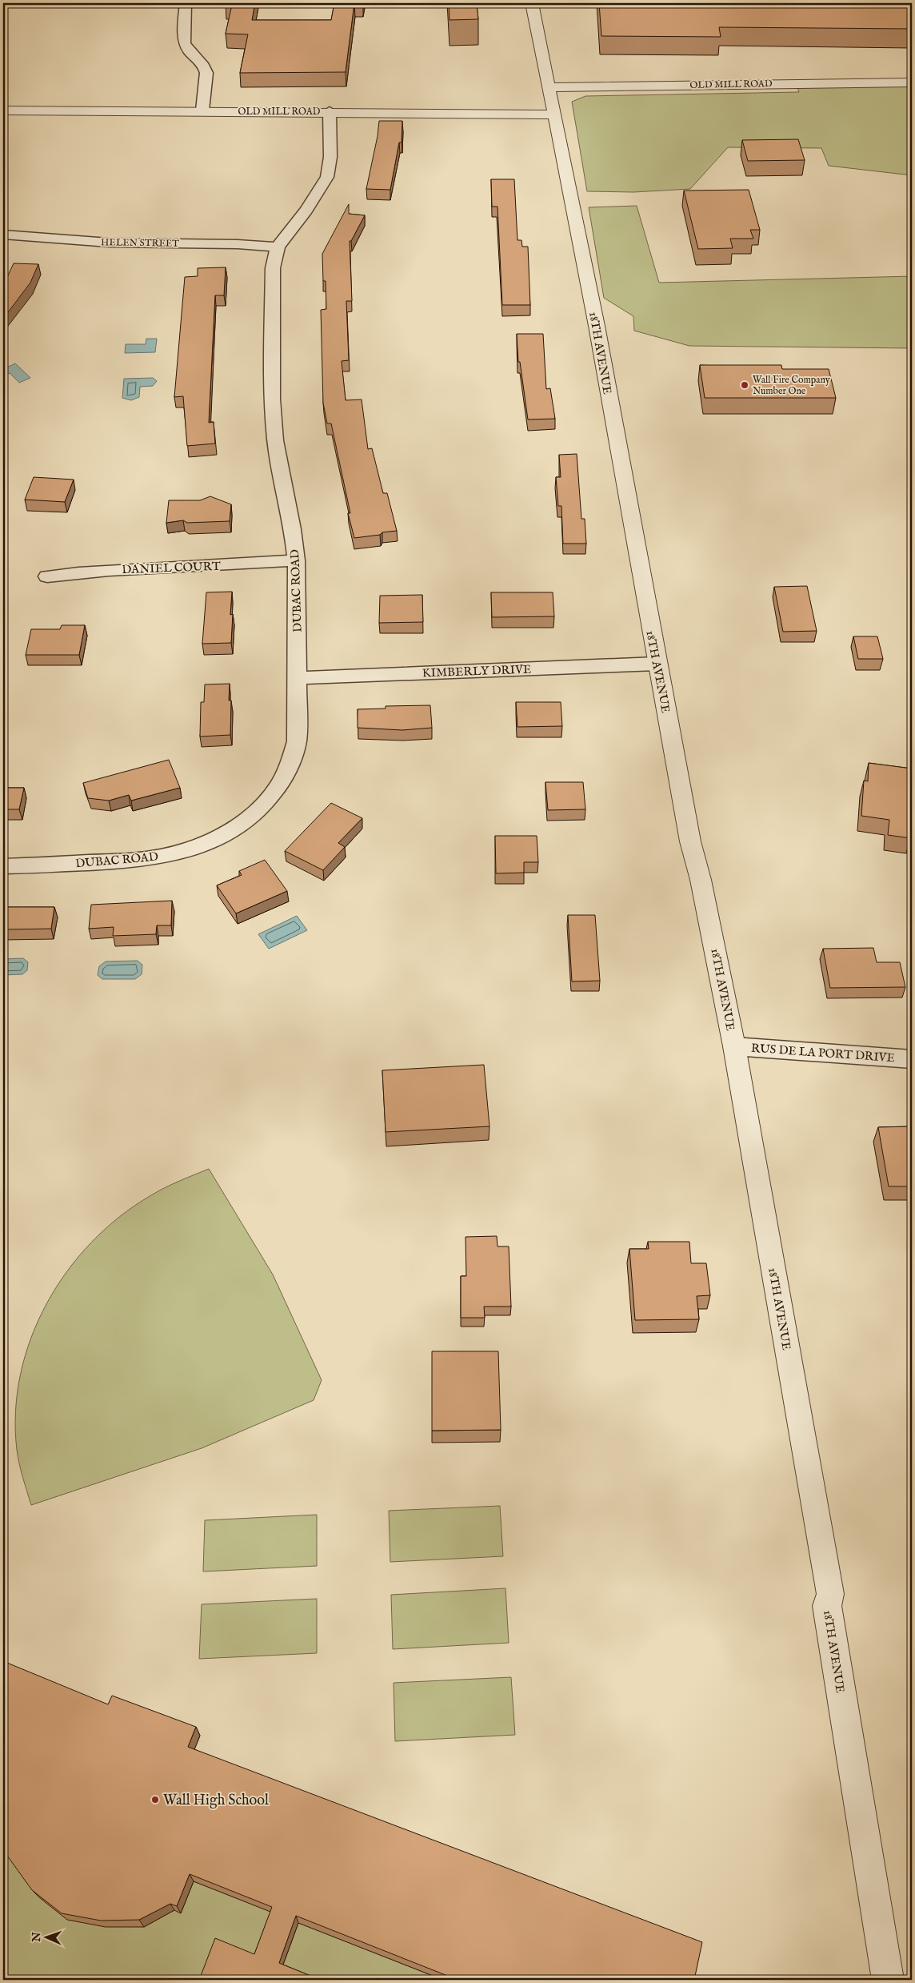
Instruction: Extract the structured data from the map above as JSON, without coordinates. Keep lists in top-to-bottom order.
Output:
{
  "streets": {
    "street": [
      "OLD MILL ROAD",
      "HELEN STREET",
      "18TH AVENUE",
      "DANIEL COURT",
      "DUBAC ROAD",
      "KIMBERLY DRIVE",
      "RUS DE LA PORT DRIVE"
    ]
  },
  "crossings": [
    ["OLD MILL ROAD", "18TH AVENUE"],
    ["OLD MILL ROAD", "DUBAC ROAD"],
    ["HELEN STREET", "DUBAC ROAD"],
    ["18TH AVENUE", "KIMBERLY DRIVE"],
    ["18TH AVENUE", "RUS DE LA PORT DRIVE"],
    ["DANIEL COURT", "DUBAC ROAD"],
    ["DUBAC ROAD", "KIMBERLY DRIVE"]
  ],
  "places": ["Wall Fire Company Number One", "Wall High School"],
  "north": "left"
}
